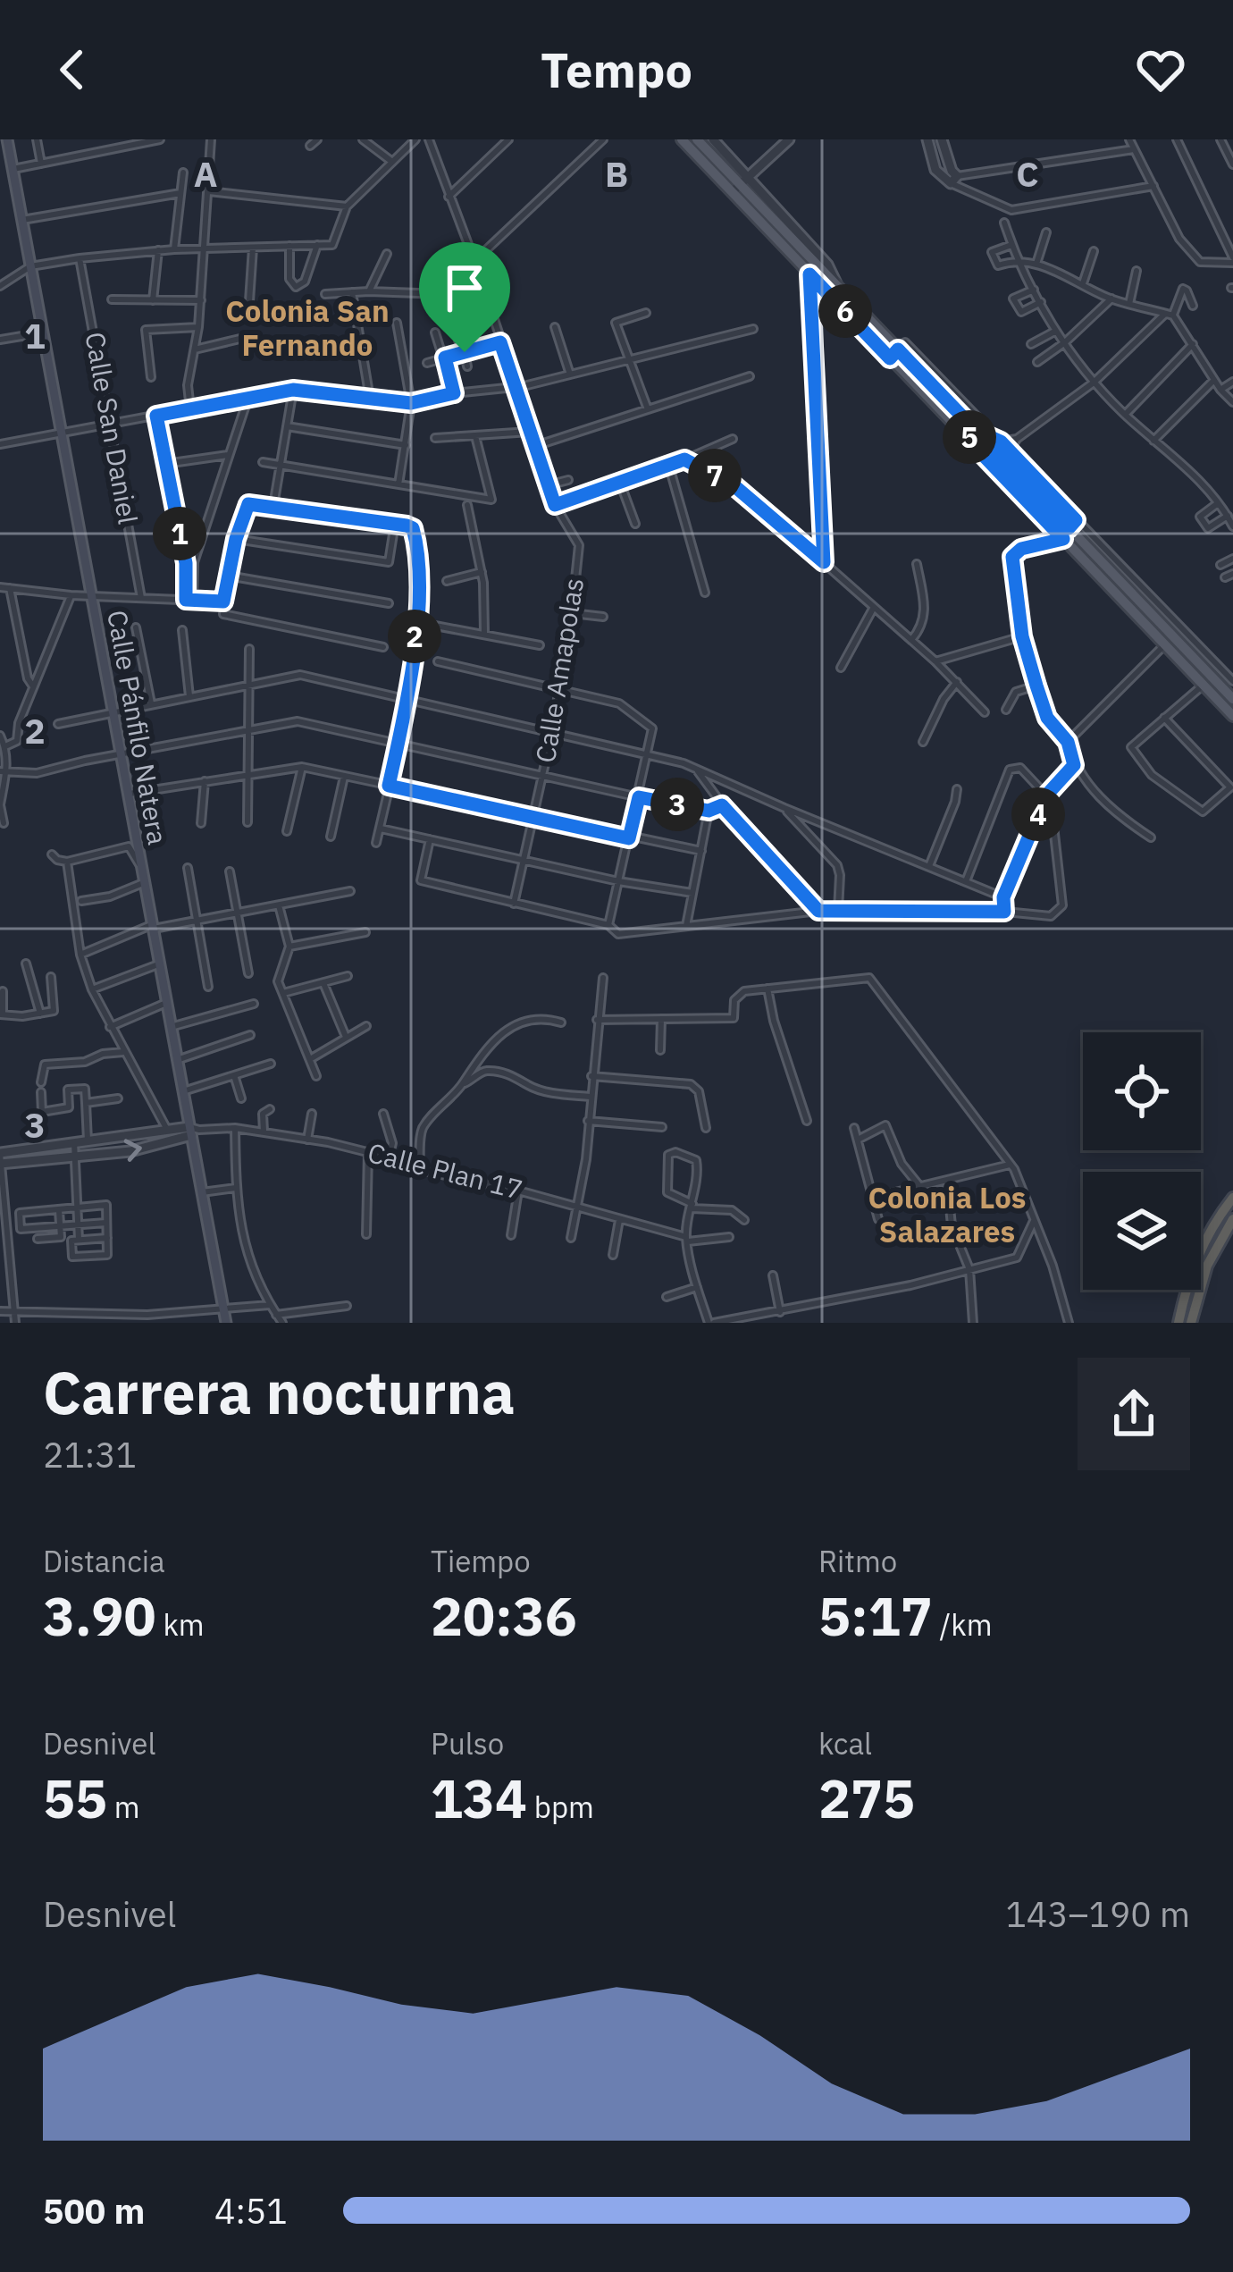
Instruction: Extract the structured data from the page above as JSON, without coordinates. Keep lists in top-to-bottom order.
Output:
{
  "streets": {
    "main road": ["Calle Pánfilo Natera"],
    "street": ["Calle San Daniel", "Calle Amapolas", "Calle Plan 17"]
  },
  "crossings": [
    ["Calle Pánfilo Natera", "Calle Plan 17"]
  ],
  "districts": ["Colonia San Fernando", "Colonia Los Salazares"],
  "page": {
    "header": "Tempo",
    "pins": [
      "6",
      "5",
      "7",
      "1",
      "2",
      "3",
      "4"
    ],
    "heading": ["Carrera nocturna", "21:31"],
    "stats": [
      ["Distancia", "3.90 km"],
      ["Tiempo", "20:36"],
      ["Ritmo", "5:17 /km"],
      ["Desnivel", "55 m"],
      ["Pulso", "134 bpm"],
      ["kcal", "275"]
    ],
    "chart": ["Desnivel", "143–190 m"],
    "list": [
      {
        "name": "500 m",
        "note": "4:51"
      }
    ]
  },
  "grid": {
    "columns": ["A", "B", "C"],
    "rows": ["1", "2", "3"]
  }
}
